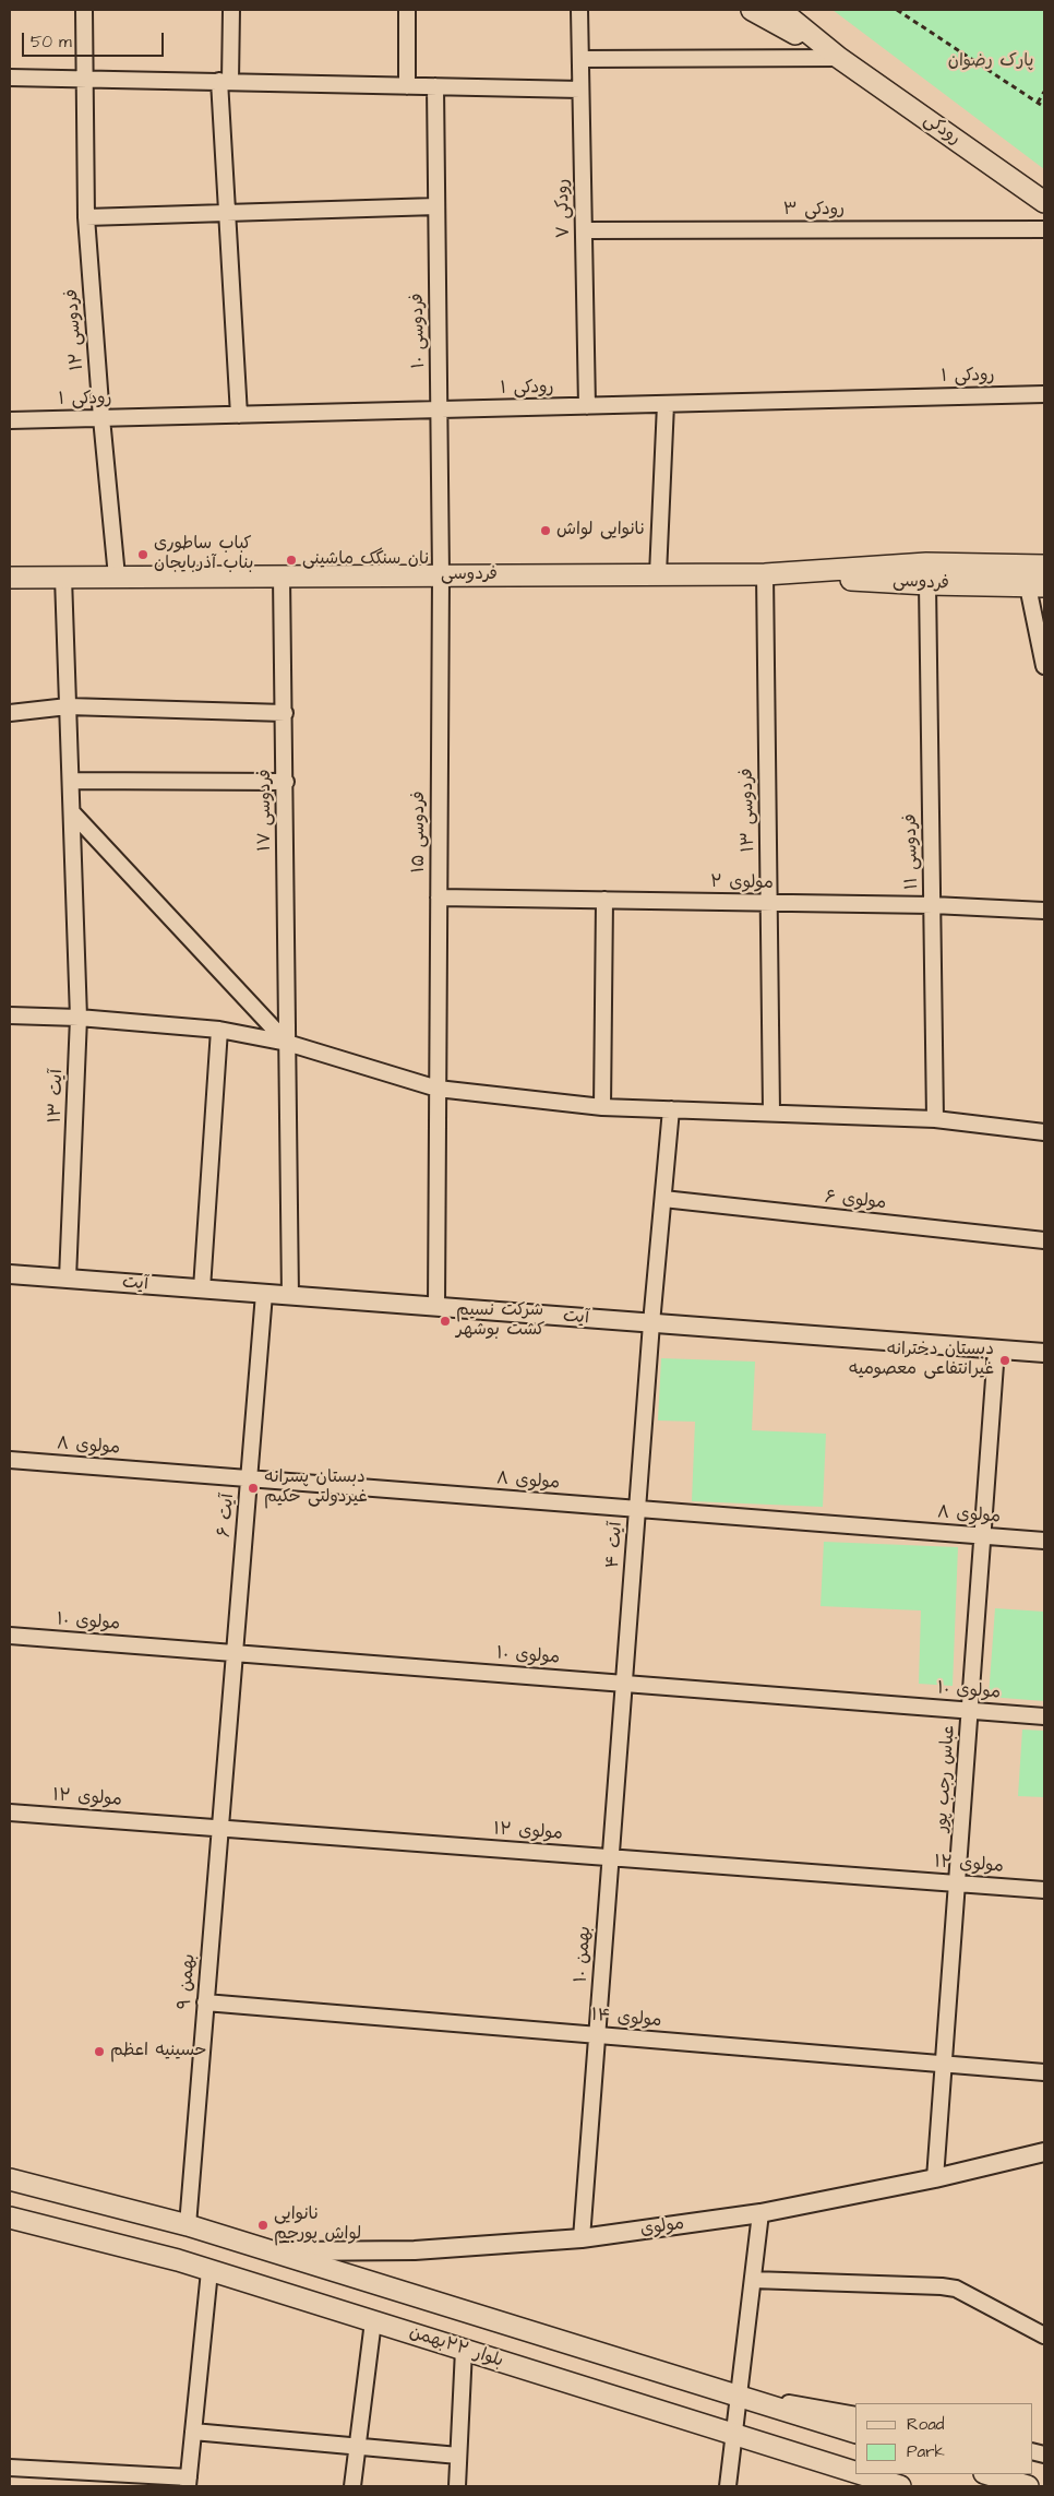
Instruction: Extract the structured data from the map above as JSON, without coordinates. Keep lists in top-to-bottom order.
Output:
{
  "streets": {
    "main road": ["رودکی", "فردوسی", "بلوار ۲۲بهمن"],
    "street": [
      "رودکی ۷",
      "رودکی ۳",
      "فردوسی ۱۲",
      "فردوسی ۱۰",
      "رودکی ۱",
      "فردوسی ۱۷",
      "فردوسی ۱۳",
      "فردوسی ۱۵",
      "فردوسی ۱۱",
      "مولوی ۲",
      "آیت ۱۳",
      "مولوی ۶",
      "آیت",
      "مولوی ۸",
      "آیت ۶",
      "آیت ۴",
      "مولوی ۱۰",
      "عباس رجب پور",
      "مولوی ۱۲",
      "بهمن ۱۰",
      "بهمن ۹",
      "مولوی ۱۴",
      "مولوی"
    ]
  },
  "crossings": [
    ["رودکی ۷", "رودکی ۳"],
    ["رودکی ۷", "رودکی ۱"],
    ["فردوسی ۱۲", "رودکی ۱"],
    ["فردوسی ۱۲", "فردوسی"],
    ["فردوسی ۱۰", "رودکی ۱"],
    ["فردوسی ۱۰", "فردوسی"],
    ["فردوسی ۱۰", "فردوسی ۱۵"],
    ["فردوسی", "فردوسی ۱۷"],
    ["فردوسی", "فردوسی ۱۳"],
    ["فردوسی", "فردوسی ۱۵"],
    ["فردوسی", "فردوسی ۱۱"],
    ["فردوسی", "آیت ۱۳"],
    ["فردوسی ۱۷", "آیت"],
    ["فردوسی ۱۳", "مولوی ۲"],
    ["فردوسی ۱۵", "مولوی ۲"],
    ["فردوسی ۱۵", "آیت"],
    ["فردوسی ۱۱", "مولوی ۲"],
    ["آیت ۱۳", "آیت"],
    ["مولوی ۶", "آیت ۴"],
    ["آیت", "آیت ۶"],
    ["آیت", "آیت ۴"],
    ["آیت", "عباس رجب پور"],
    ["مولوی ۸", "آیت ۶"],
    ["مولوی ۸", "آیت ۴"],
    ["مولوی ۸", "عباس رجب پور"],
    ["آیت ۶", "مولوی ۱۰"],
    ["آیت ۶", "بهمن ۹"],
    ["آیت ۴", "مولوی ۱۰"],
    ["آیت ۴", "بهمن ۱۰"],
    ["مولوی ۱۰", "عباس رجب پور"],
    ["عباس رجب پور", "مولوی ۱۲"],
    ["عباس رجب پور", "مولوی ۱۴"],
    ["عباس رجب پور", "مولوی"],
    ["مولوی ۱۲", "بهمن ۱۰"],
    ["مولوی ۱۲", "بهمن ۹"],
    ["بهمن ۱۰", "مولوی ۱۴"],
    ["بهمن ۱۰", "مولوی"],
    ["بهمن ۹", "مولوی ۱۴"],
    ["بهمن ۹", "بلوار ۲۲بهمن"],
    ["مولوی", "بلوار ۲۲بهمن"]
  ],
  "parks": ["پارک رضوان"],
  "places": [
    "نانوایی لواش",
    "کباب ساطوری بناب آذربایجان",
    "نان سنگک ماشینی",
    "شرکت نسیم کشت بوشهر",
    "دبستان دخترانه غیرانتفاعی معصومیه",
    "دبستان پسرانه غیردولتی حکیم",
    "حسینیه اعظم",
    "نانوایی لواش پورجم"
  ],
  "legend": ["Road", "Park"],
  "scale_bar": "50 m"
}
